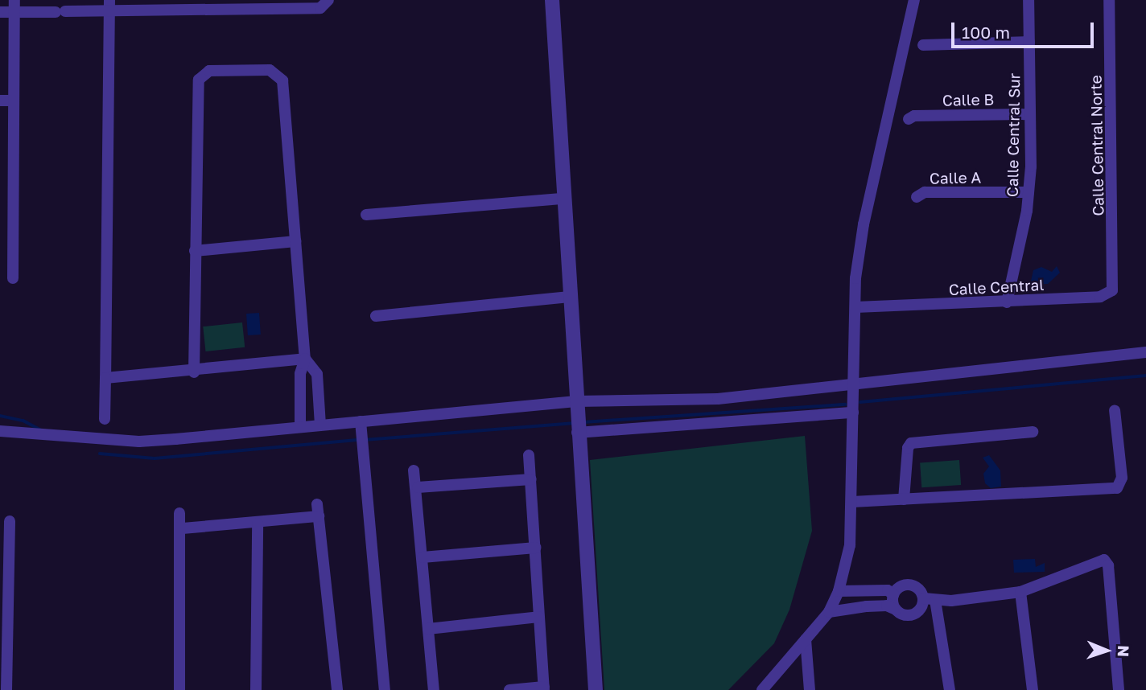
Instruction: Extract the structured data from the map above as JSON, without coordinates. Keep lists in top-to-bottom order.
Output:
{
  "streets": {
    "street": [
      "Calle B",
      "Calle Central Sur",
      "Calle Central Norte",
      "Calle A",
      "Calle Central"
    ]
  },
  "crossings": [
    ["Calle B", "Calle Central Sur"],
    ["Calle Central Sur", "Calle A"],
    ["Calle Central Sur", "Calle Central"],
    ["Calle Central Norte", "Calle Central"]
  ],
  "scale_bar": "100 m",
  "north": "right"
}
